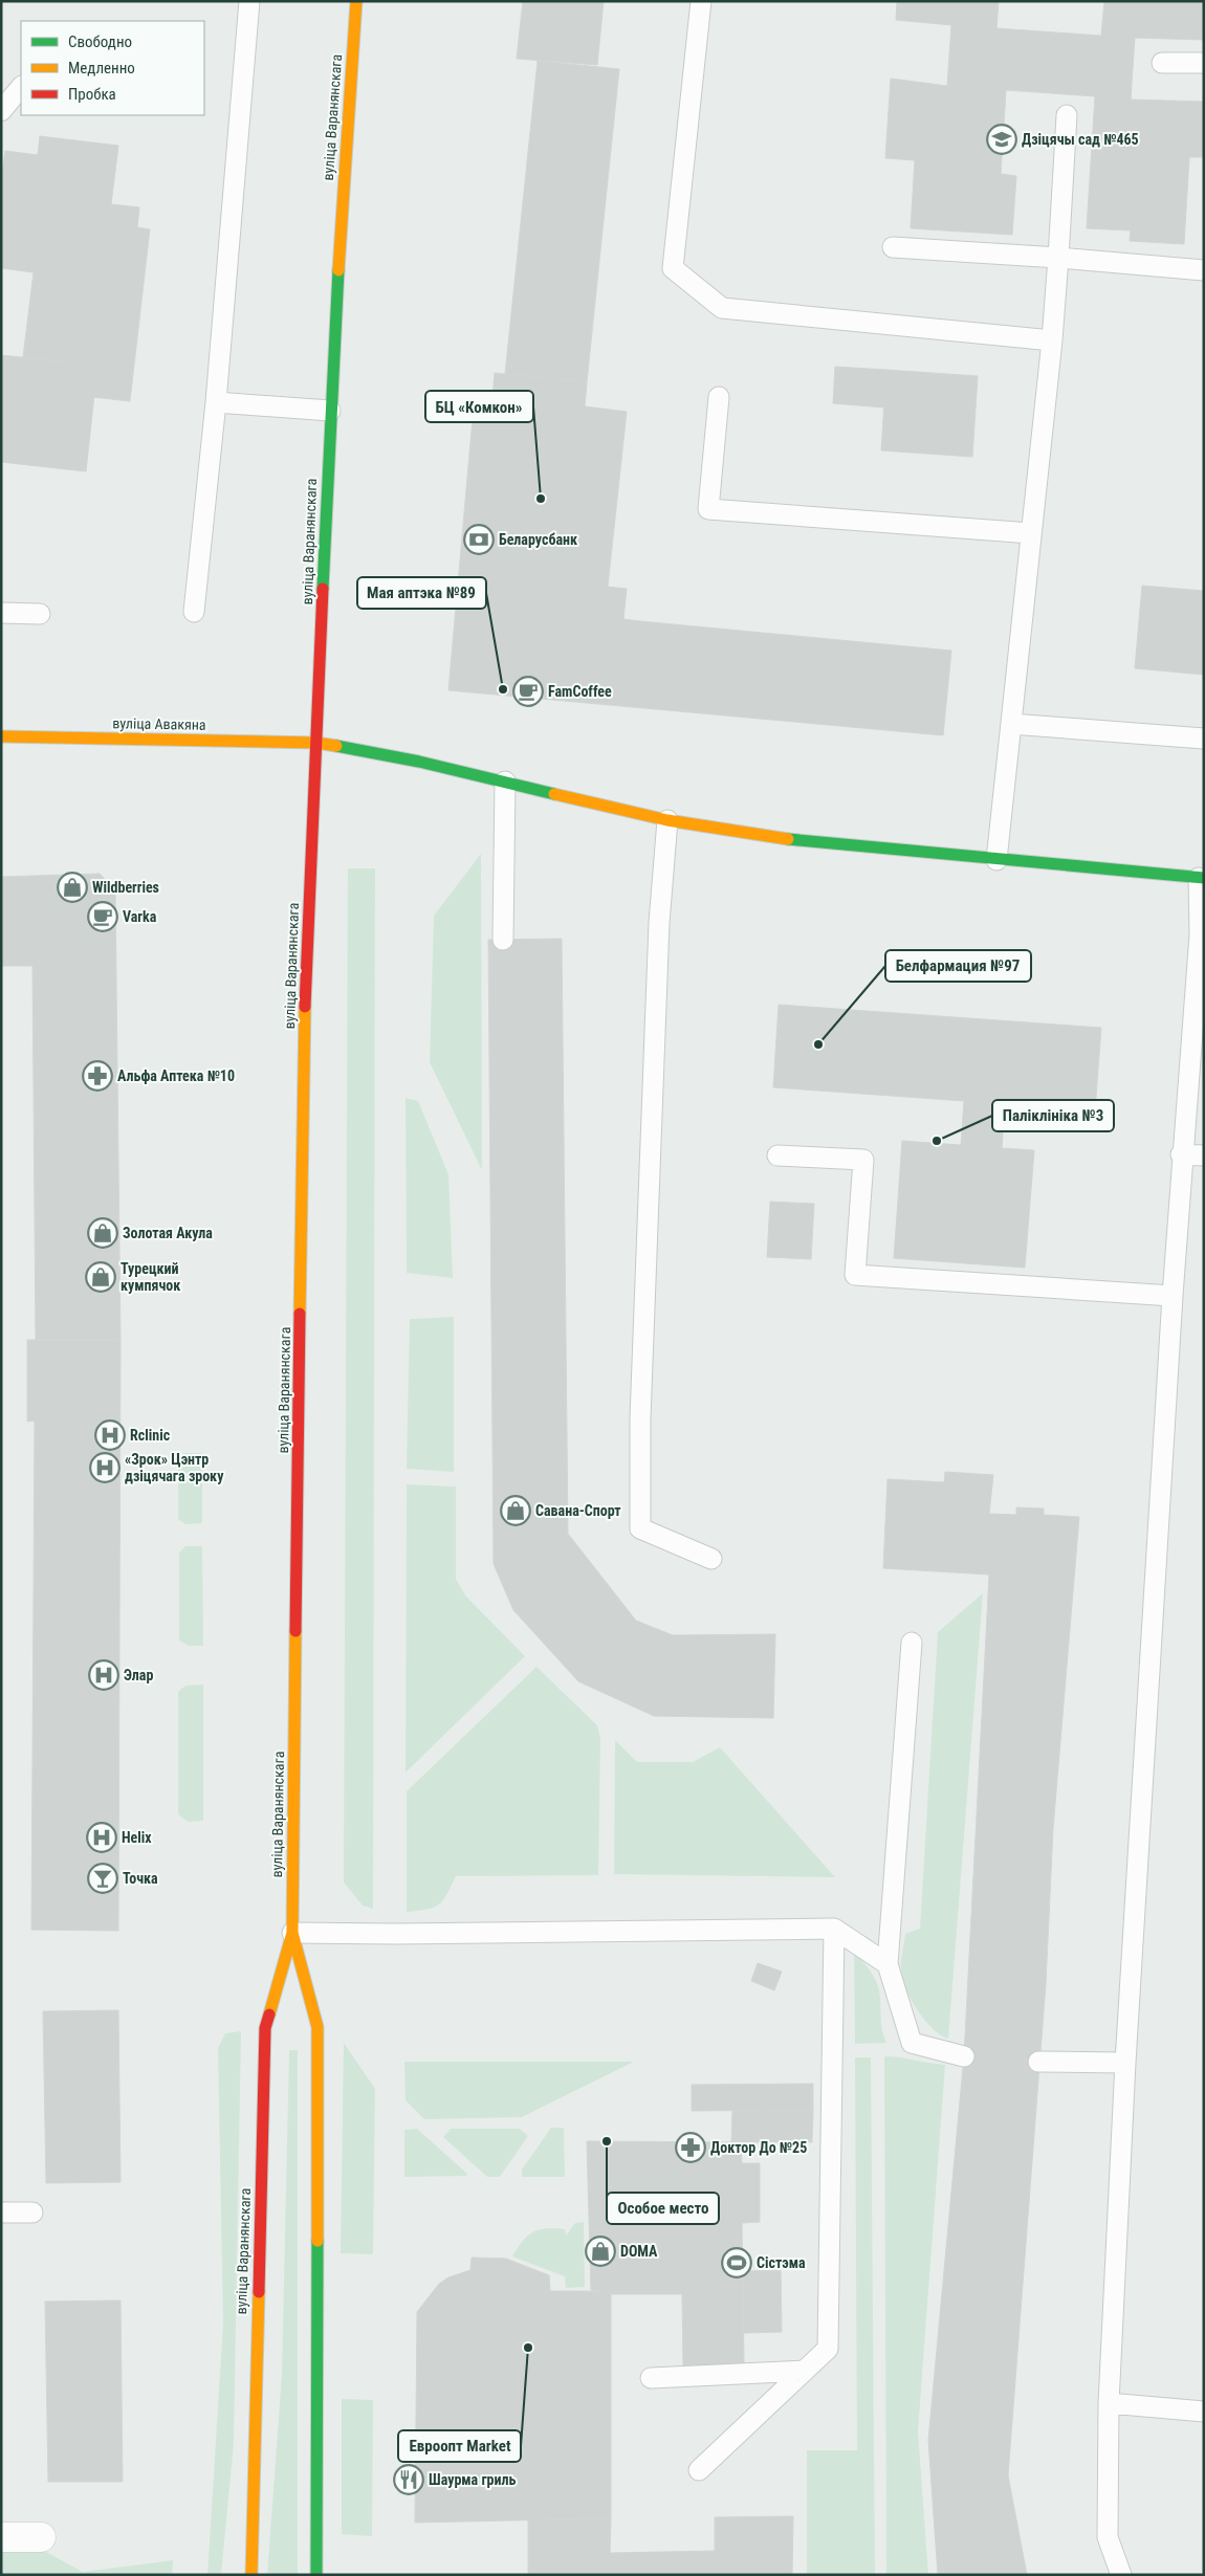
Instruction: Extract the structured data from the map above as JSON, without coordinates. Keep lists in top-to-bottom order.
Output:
{
  "streets": {
    "main road": ["вуліца Варанянскага", "вуліца Авакяна"]
  },
  "crossings": [
    ["вуліца Варанянскага", "вуліца Авакяна"]
  ],
  "places": {
    "school or university": ["Дзіцячы сад №465"],
    "other": [
      "БЦ «Комкон»",
      "Мая аптэка №89",
      "Белфармация №97",
      "Паліклініка №3",
      "Особое место",
      "Евроопт Market"
    ],
    "bank": ["Беларусбанк"],
    "cafe": ["FamCoffee", "Varka"],
    "shop": [
      "Wildberries",
      "Золотая Акула",
      "Турецкий кумпячок",
      "Савана-Спорт",
      "DOMA"
    ],
    "pharmacy": ["Альфа Аптека №10", "Доктор До №25"],
    "hospital": [
      "Rclinic",
      "«Зрок» Цэнтр дзіцячага зроку",
      "Элар",
      "Helix"
    ],
    "bar": ["Точка"],
    "sports": ["Сістэма"],
    "restaurant": ["Шаурма гриль"]
  },
  "legend": ["Свободно", "Медленно", "Пробка"]
}
